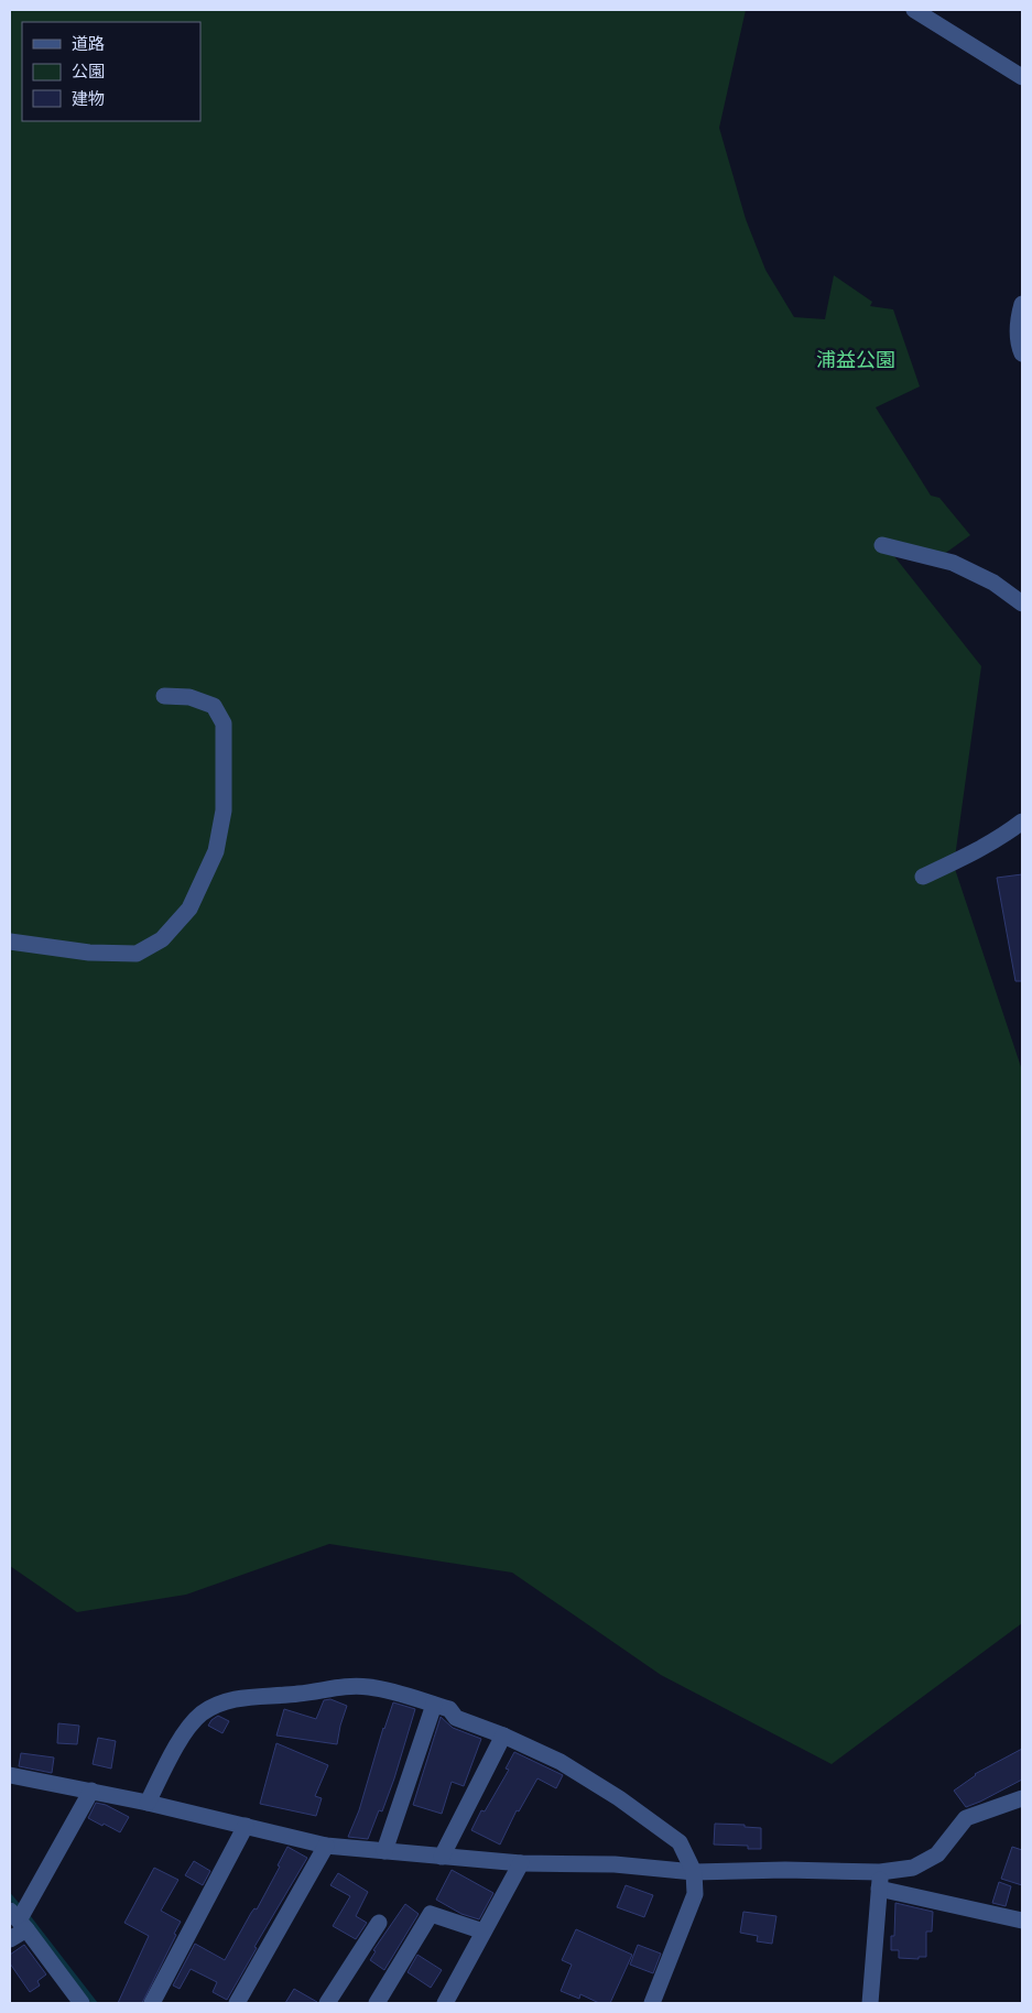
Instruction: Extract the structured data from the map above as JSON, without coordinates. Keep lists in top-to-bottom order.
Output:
{
  "parks": ["浦益公園"],
  "legend": ["道路", "公園", "建物"]
}
